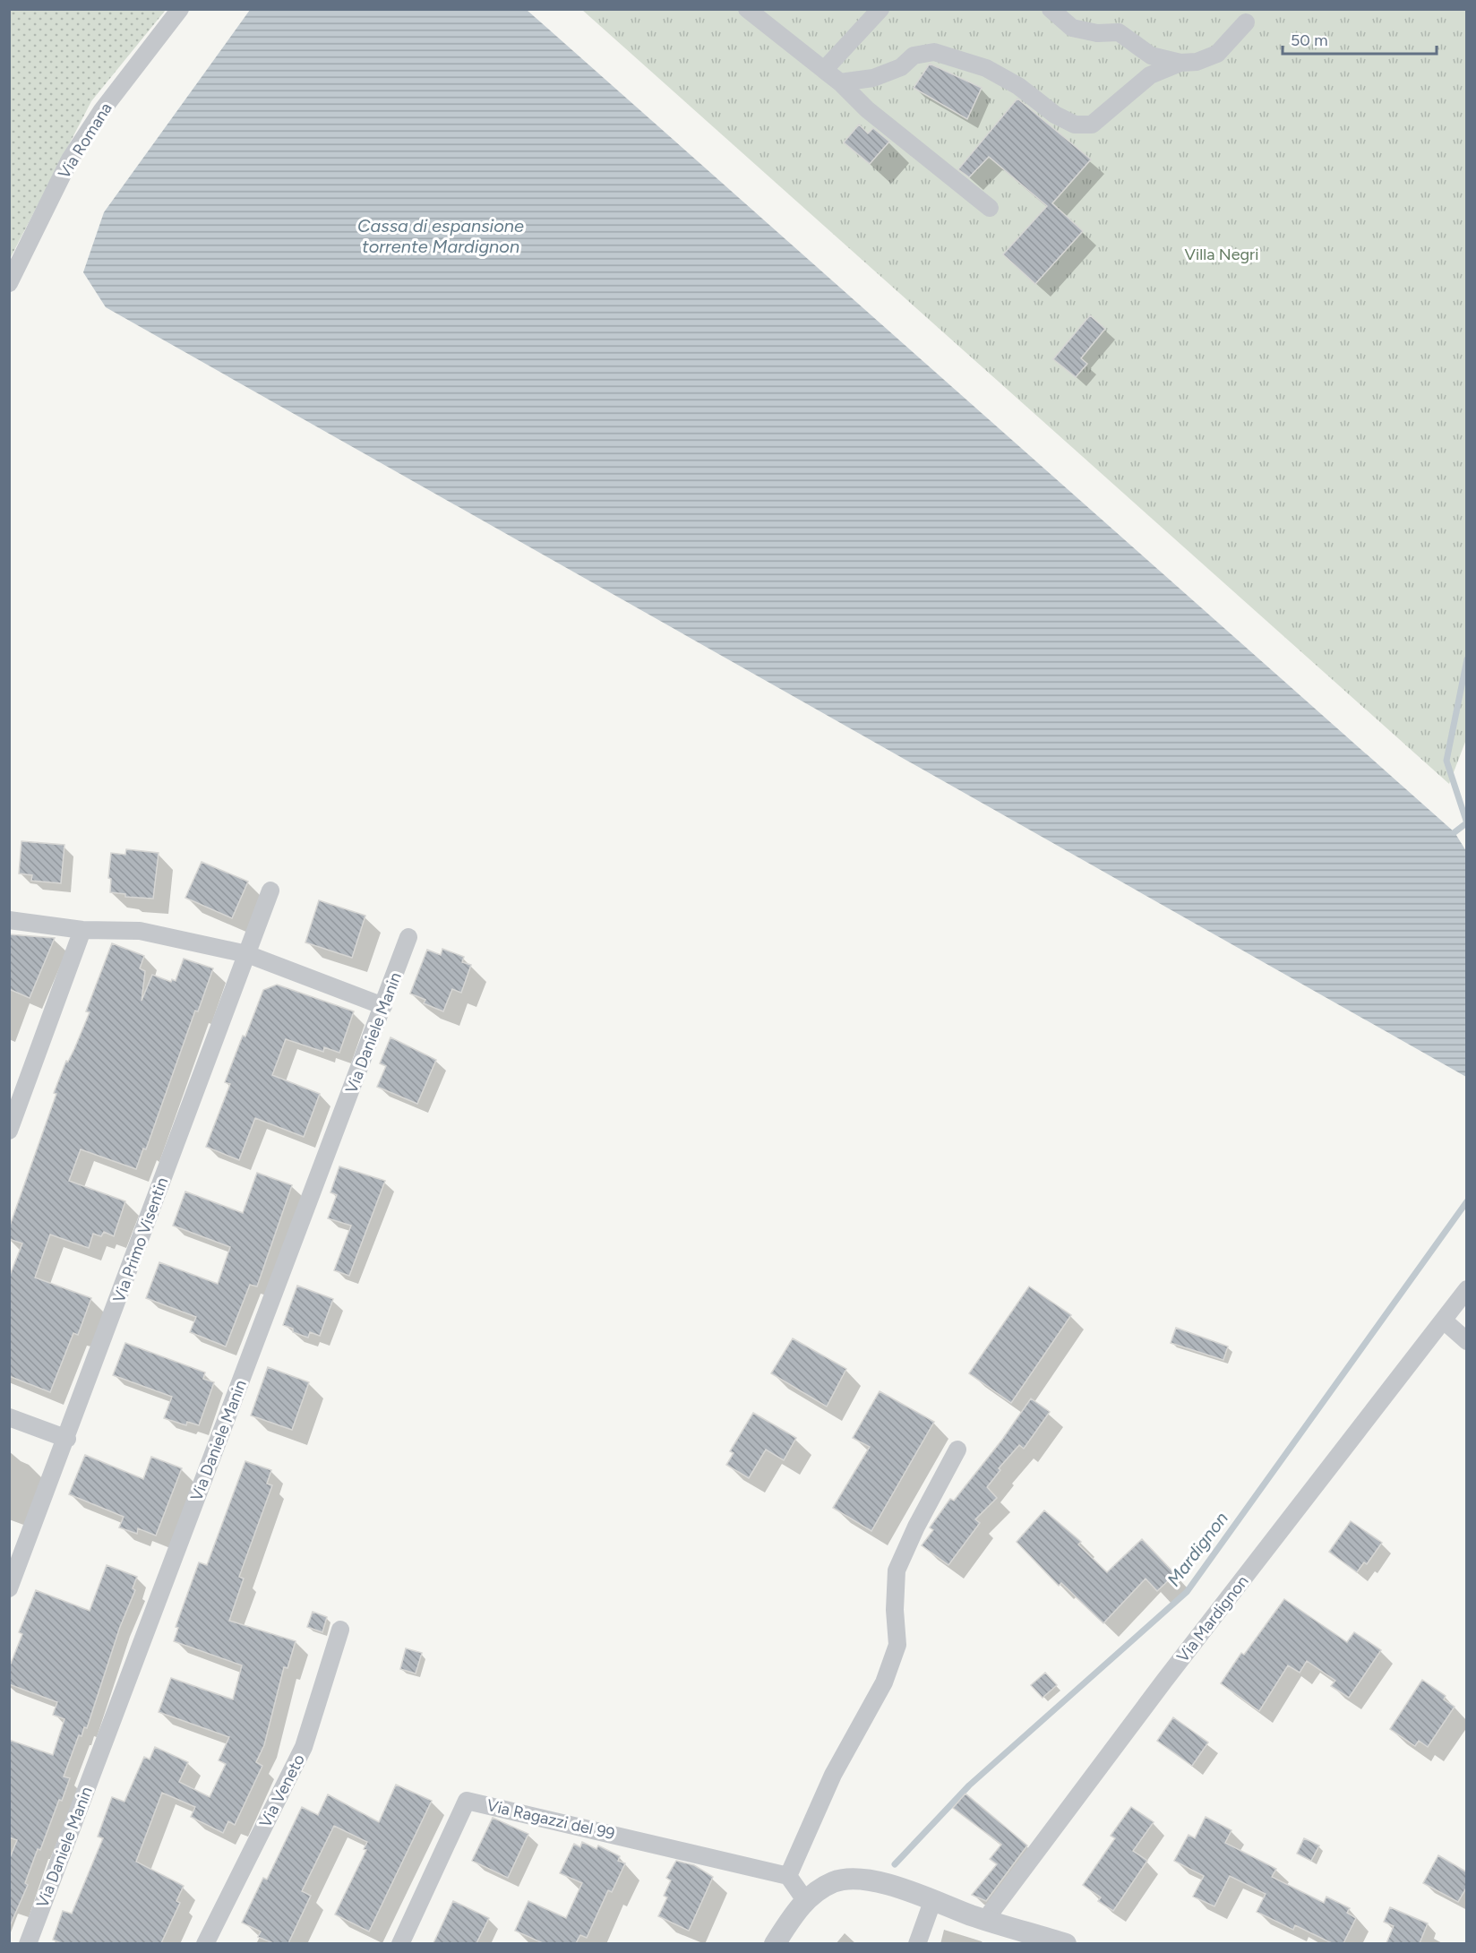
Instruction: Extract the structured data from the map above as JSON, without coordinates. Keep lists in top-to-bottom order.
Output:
{
  "streets": {
    "street": [
      "Via Romana",
      "Via Daniele Manin",
      "Via Primo Visentin",
      "Via Mardignon",
      "Via Veneto",
      "Via Ragazzi del 99"
    ]
  },
  "water": ["Cassa di espansione torrente Mardignon", "Mardignon"],
  "parks": ["Villa Negri"],
  "scale_bar": "50 m"
}
